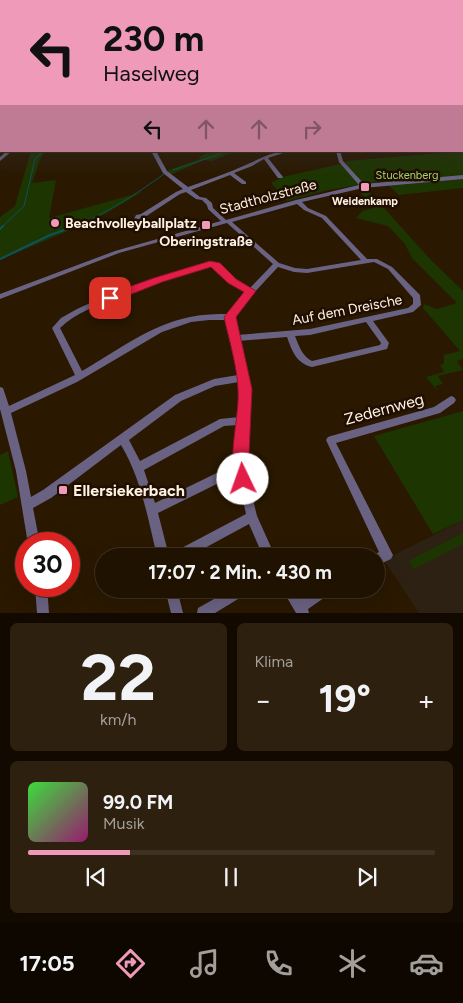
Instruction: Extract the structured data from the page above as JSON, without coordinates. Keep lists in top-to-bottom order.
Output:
{
  "streets": {
    "street": ["Stadtholzstraße", "Auf dem Dreische", "Zedernweg"]
  },
  "parks": ["Stuckenberg"],
  "places": {
    "transit": ["Weidenkamp", "Oberingstraße", "Ellersiekerbach"],
    "other": ["Beachvolleyballplatz"]
  },
  "page": {
    "turn": ["230 m", "Haselweg"],
    "limit": "30",
    "trip": "17:07 · 2 Min. · 430 m",
    "tile": [
      ["22", "km/h"],
      "Klima"
    ],
    "heat": ["−", "19°", "+"],
    "song": ["99.0 FM", "Musik"],
    "tabs": "17:05"
  }
}
